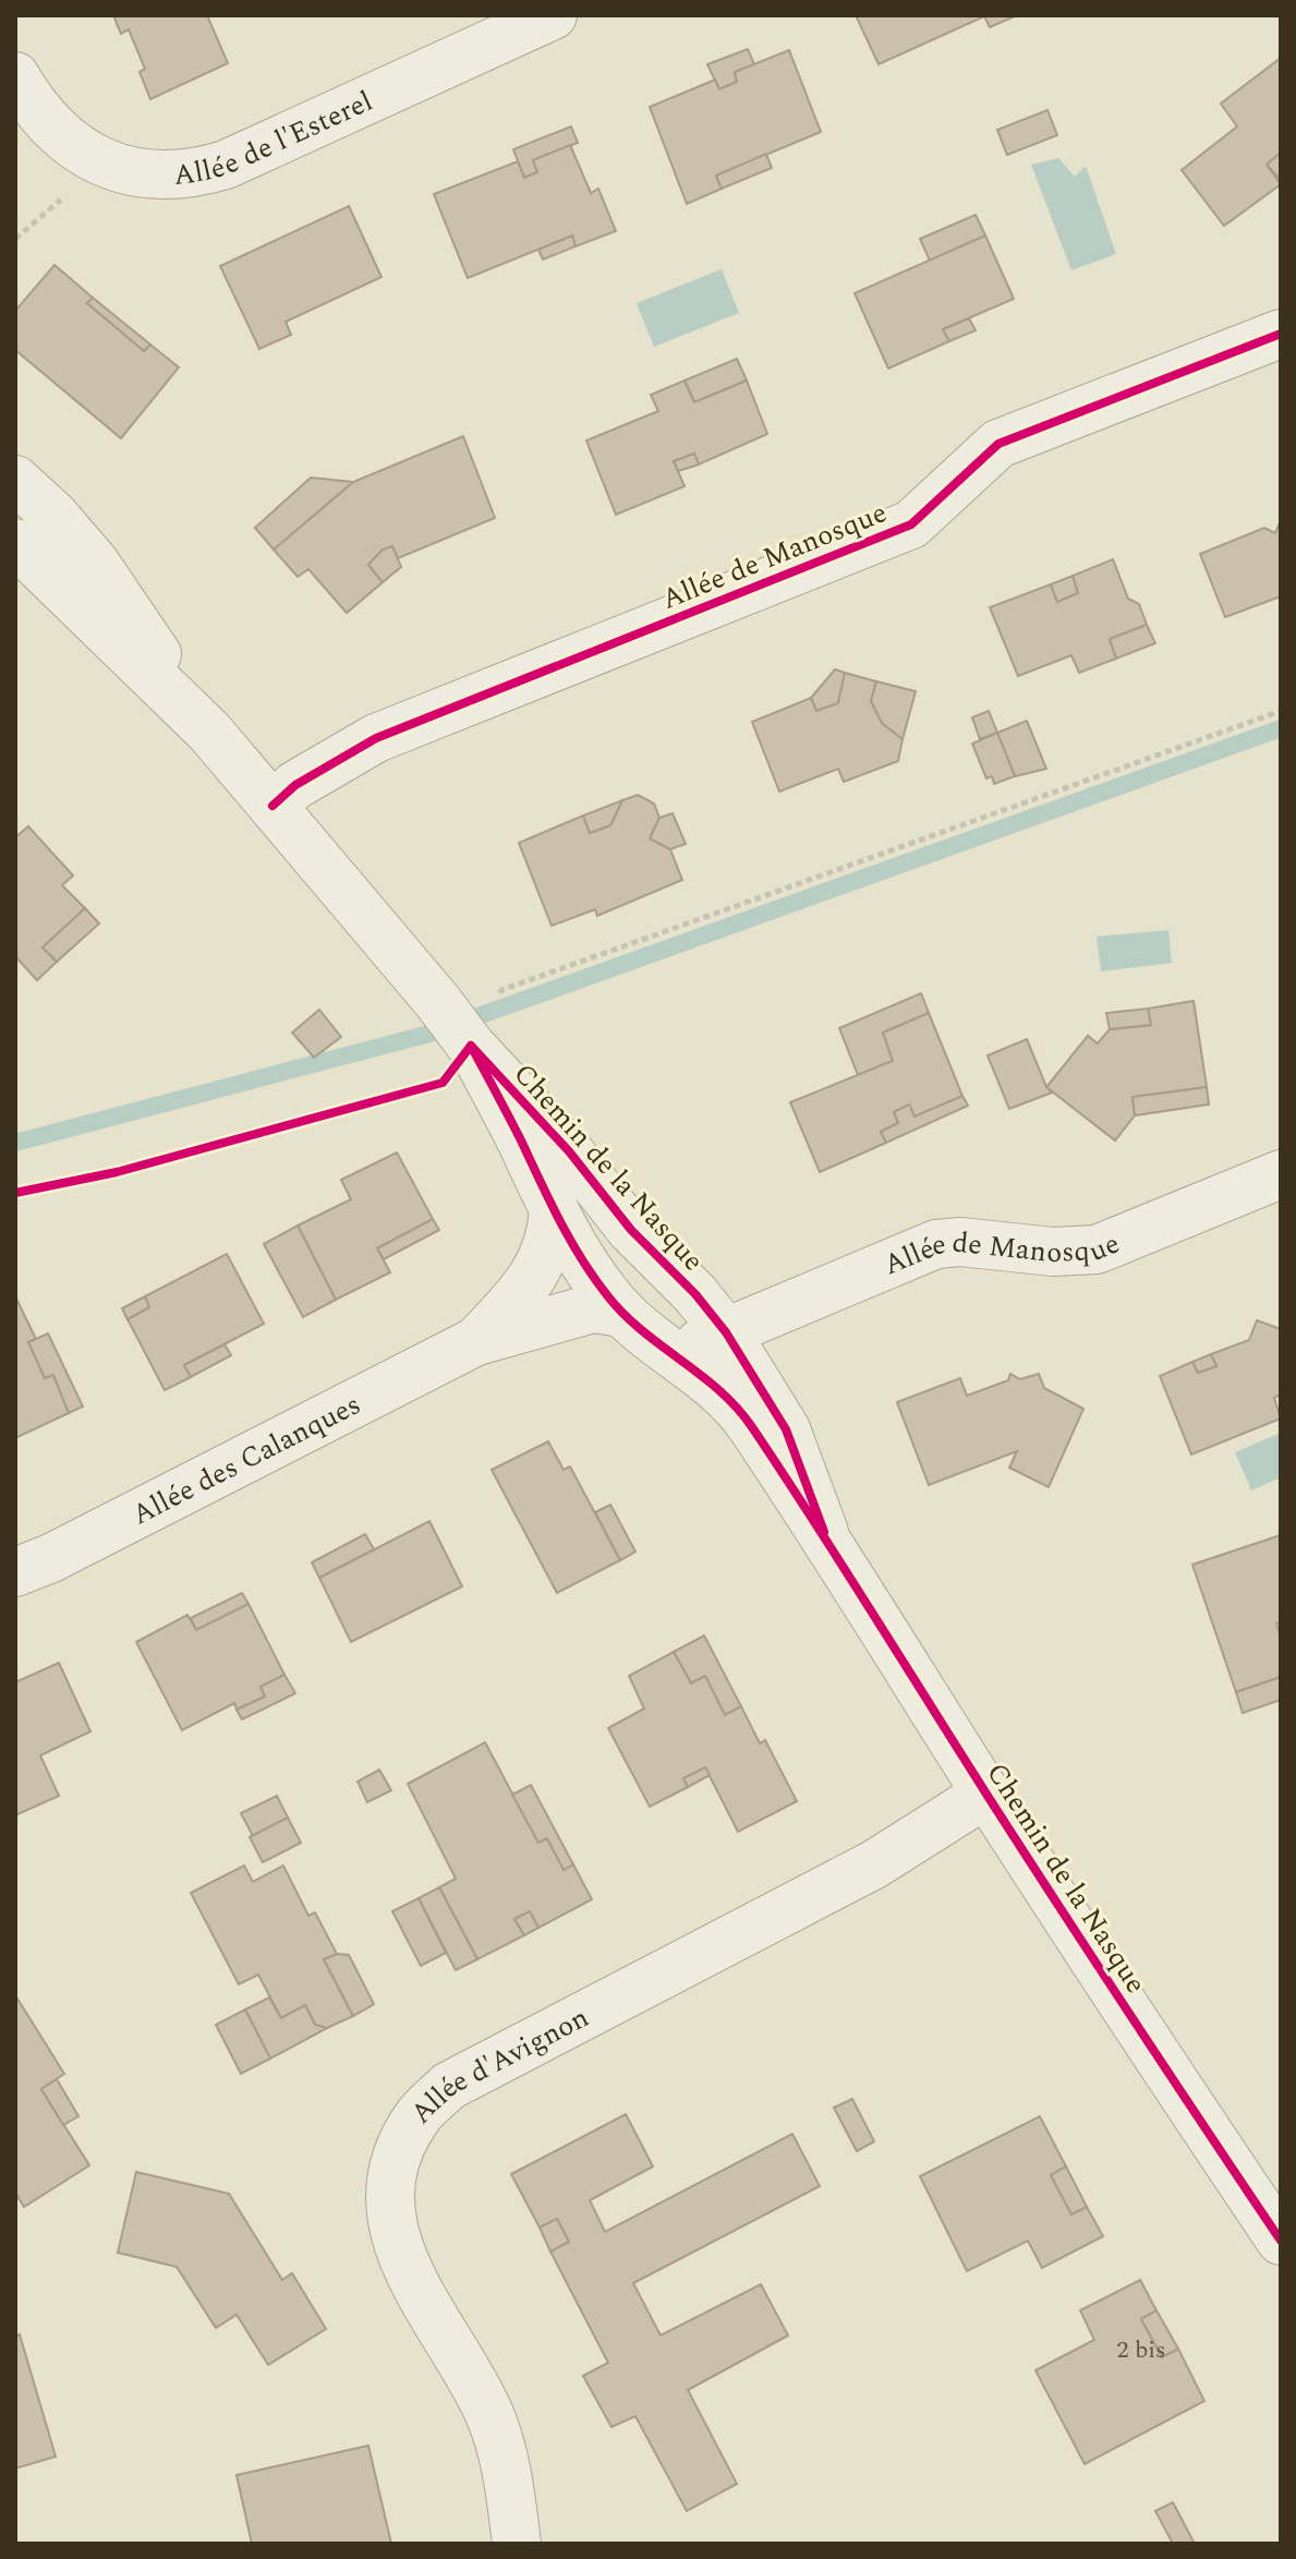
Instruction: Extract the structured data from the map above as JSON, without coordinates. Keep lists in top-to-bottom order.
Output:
{
  "streets": {
    "street": [
      "Allée de l'Esterel",
      "Allée de Manosque",
      "Chemin de la Nasque",
      "Allée des Calanques",
      "Allée d'Avignon"
    ]
  },
  "crossings": [
    ["Allée de Manosque", "Chemin de la Nasque"],
    ["Chemin de la Nasque", "Allée des Calanques"],
    ["Chemin de la Nasque", "Allée d'Avignon"]
  ],
  "house_numbers": ["2 bis"]
}
